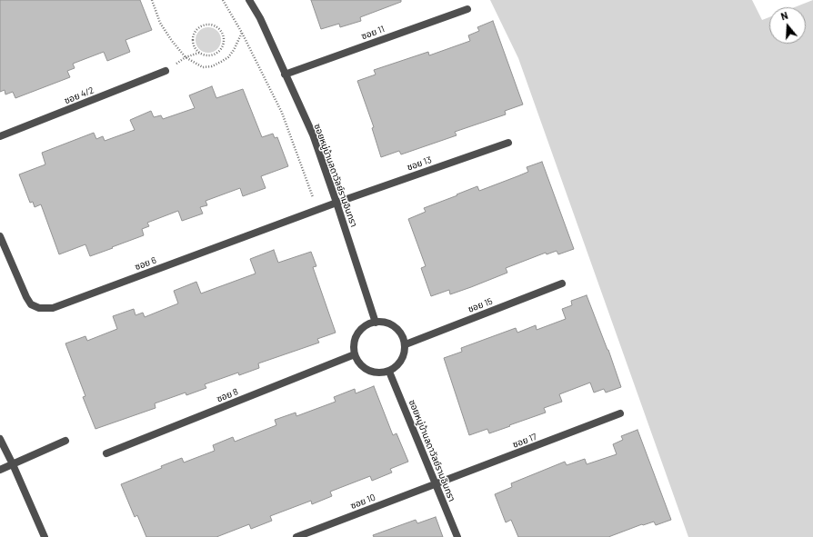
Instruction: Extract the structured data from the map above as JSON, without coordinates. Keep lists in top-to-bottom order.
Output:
{
  "streets": {
    "street": [
      "ซอย 11",
      "ซอย 4/2",
      "ซอย 13",
      "ซอยหมู่บ้านลดาวัลย์รามอินทรา",
      "ซอย 6",
      "ซอย 15",
      "ซอย 8",
      "ซอย 17",
      "ซอย 10"
    ]
  },
  "crossings": [
    ["ซอย 11", "ซอยหมู่บ้านลดาวัลย์รามอินทรา"],
    ["ซอย 13", "ซอยหมู่บ้านลดาวัลย์รามอินทรา"],
    ["ซอย 13", "ซอย 6"],
    ["ซอยหมู่บ้านลดาวัลย์รามอินทรา", "ซอย 6"],
    ["ซอยหมู่บ้านลดาวัลย์รามอินทรา", "ซอย 15"],
    ["ซอยหมู่บ้านลดาวัลย์รามอินทรา", "ซอย 8"],
    ["ซอยหมู่บ้านลดาวัลย์รามอินทรา", "ซอย 17"],
    ["ซอยหมู่บ้านลดาวัลย์รามอินทรา", "ซอย 10"],
    ["ซอย 15", "ซอย 8"],
    ["ซอย 17", "ซอย 10"]
  ],
  "north": "top"
}
